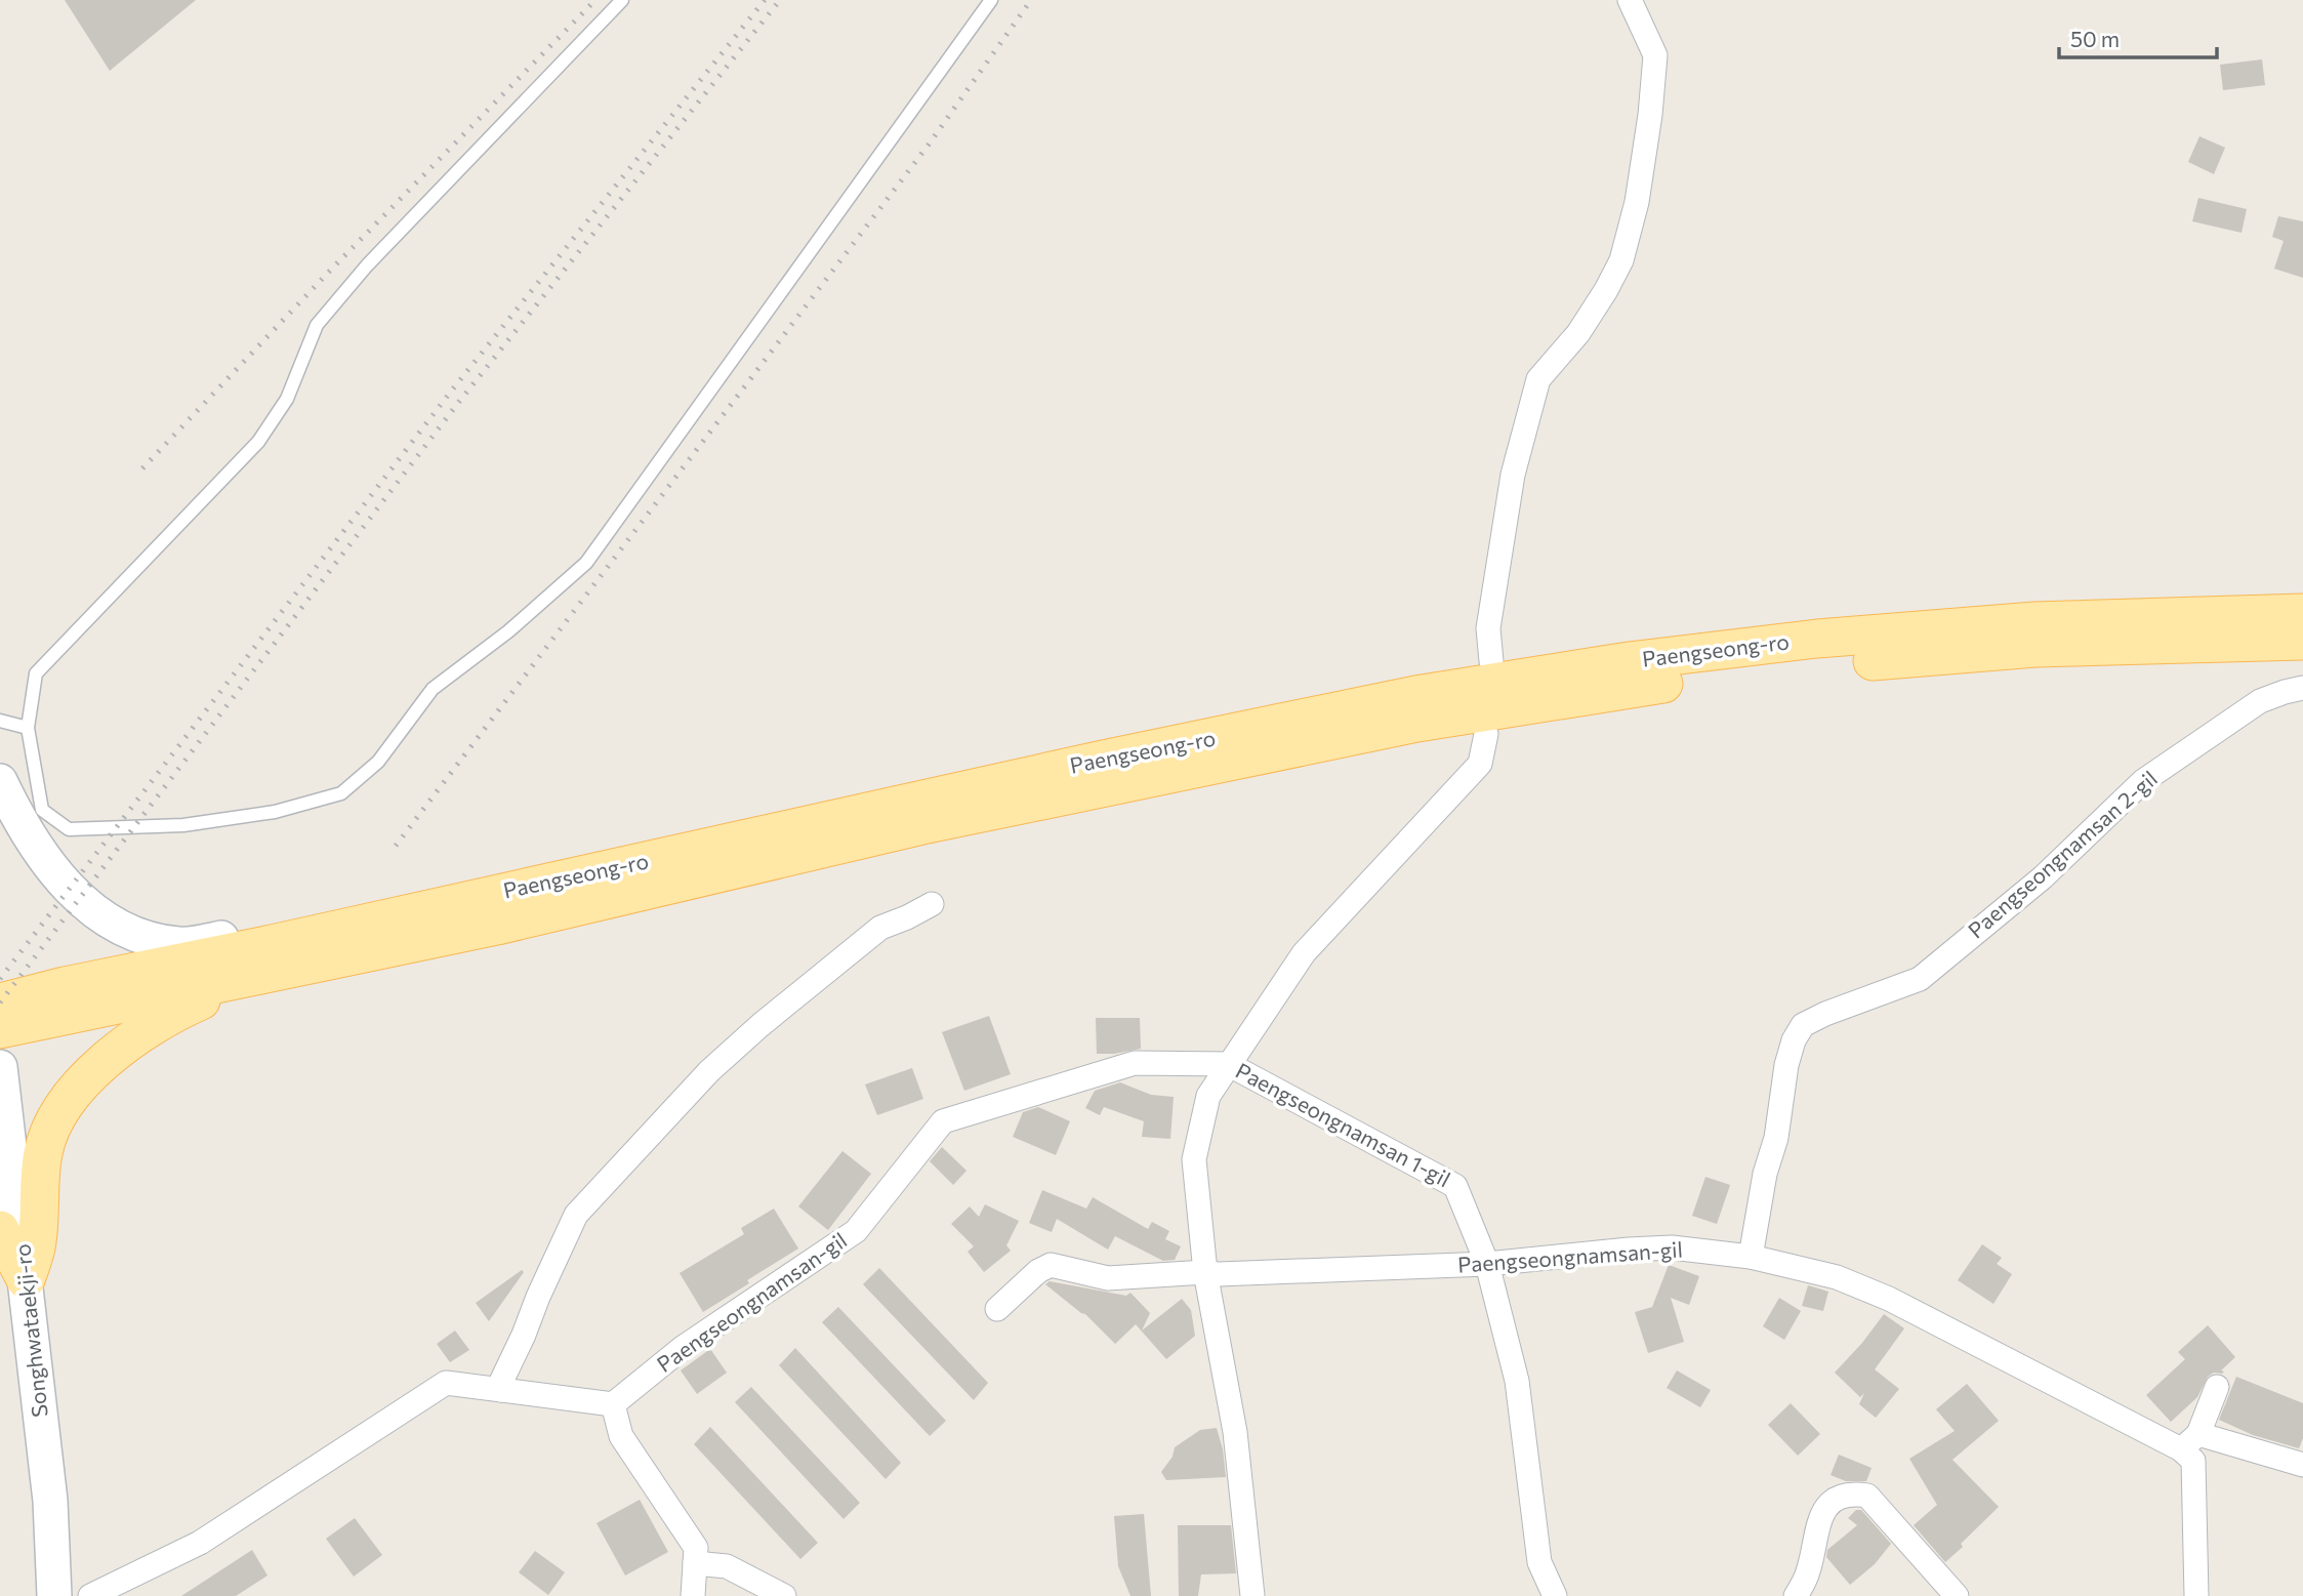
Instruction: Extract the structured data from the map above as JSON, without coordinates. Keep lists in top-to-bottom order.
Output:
{
  "streets": {
    "main road": ["Paengseong-ro", "Songhwataekji-ro"],
    "street": ["Paengseongnamsan 2-gil", "Paengseongnamsan 1-gil", "Paengseongnamsan-gil"]
  },
  "crossings": [
    ["Paengseongnamsan 2-gil", "Paengseongnamsan-gil"],
    ["Paengseongnamsan 1-gil", "Paengseongnamsan-gil"]
  ],
  "scale_bar": "50 m"
}
